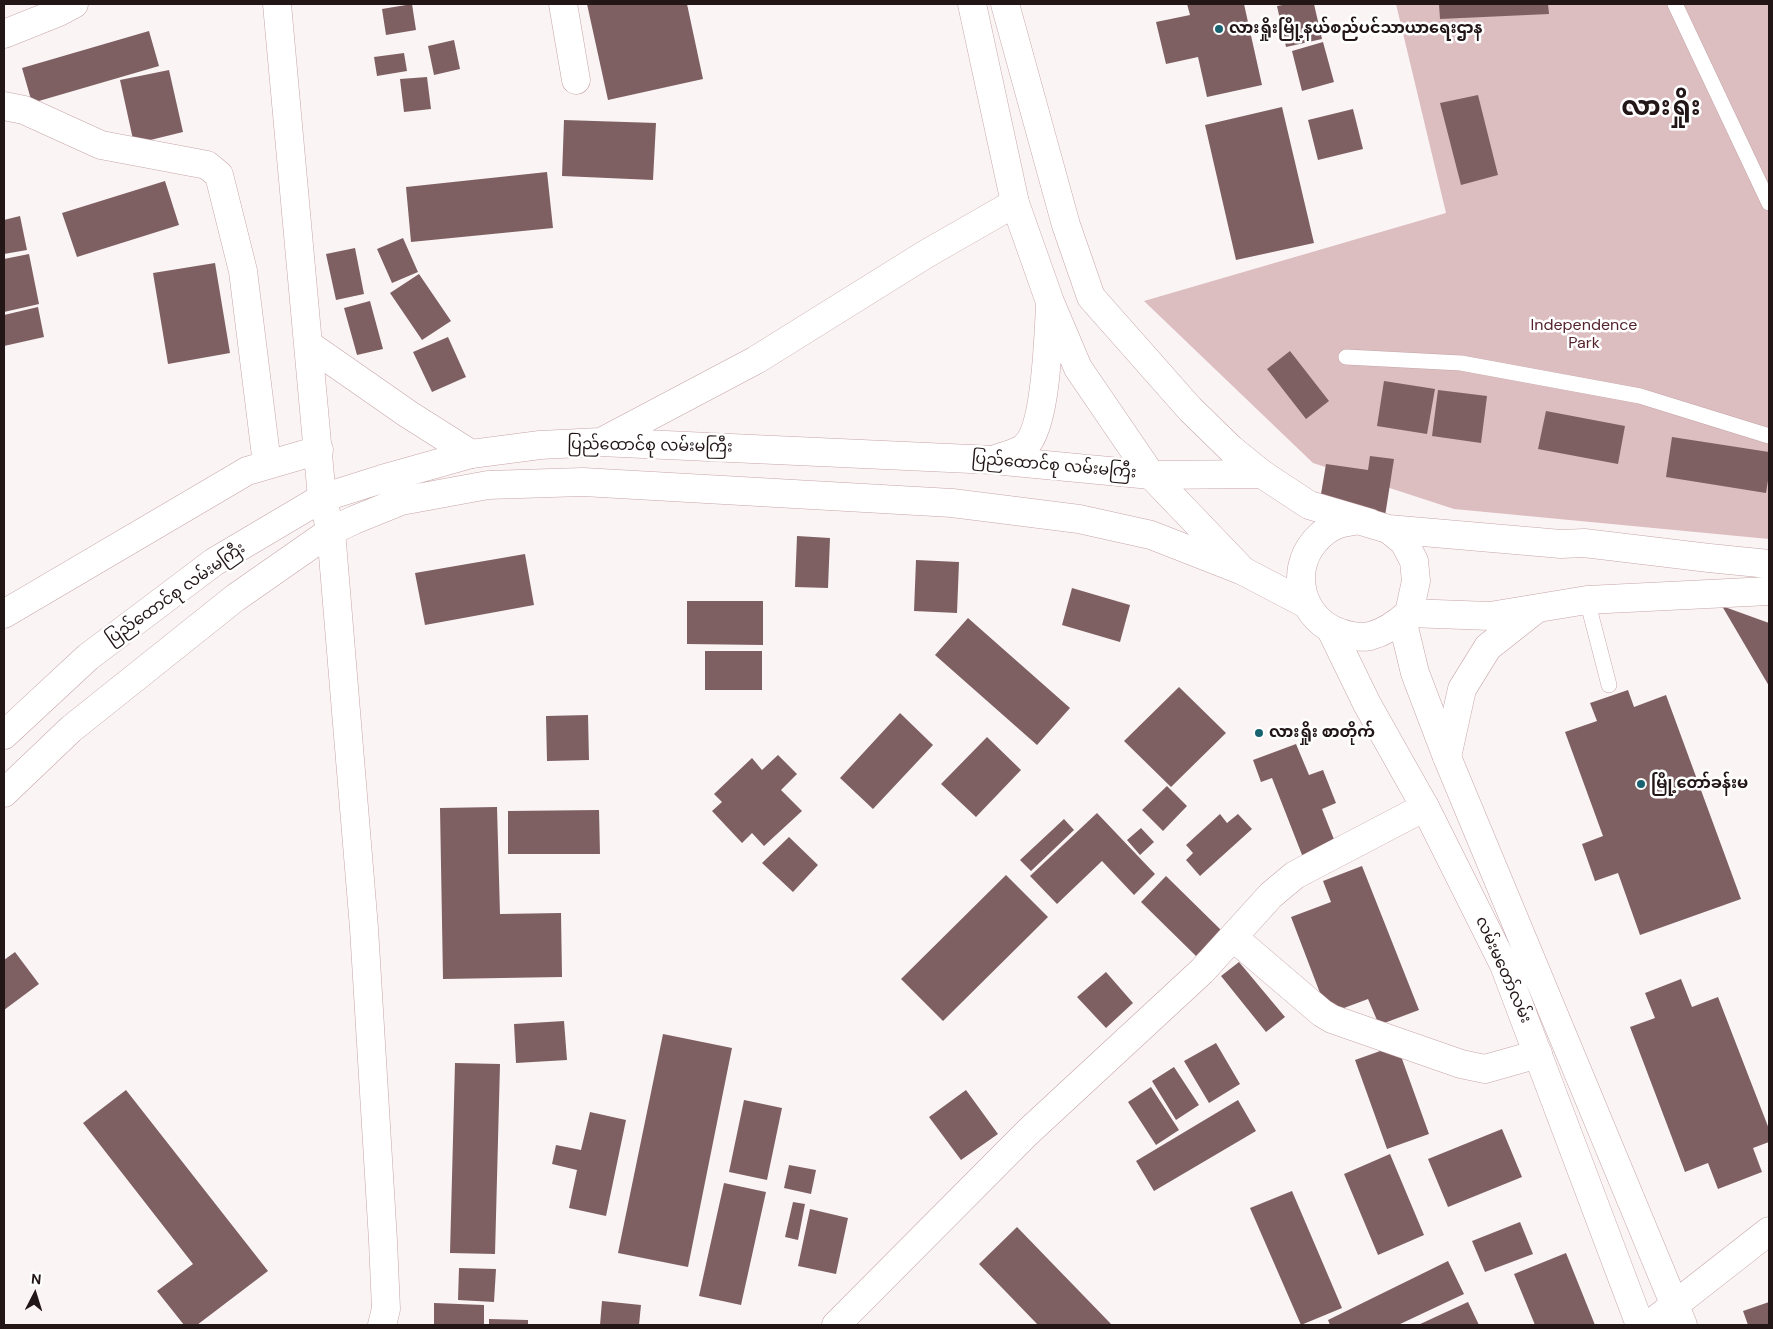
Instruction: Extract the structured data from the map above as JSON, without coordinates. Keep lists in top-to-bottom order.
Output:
{
  "streets": {
    "main road": ["ပြည်ထောင်စု လမ်းမကြီး", "လမ်းမတော်လမ်း"]
  },
  "districts": ["လားရှိုး"],
  "parks": ["Independence Park"],
  "places": ["လားရှိုးမြို့နယ်စည်ပင်သာယာရေးဌာန", "လားရှိုး စာတိုက်", "မြို့တော်ခန်းမ"],
  "north": "top"
}
